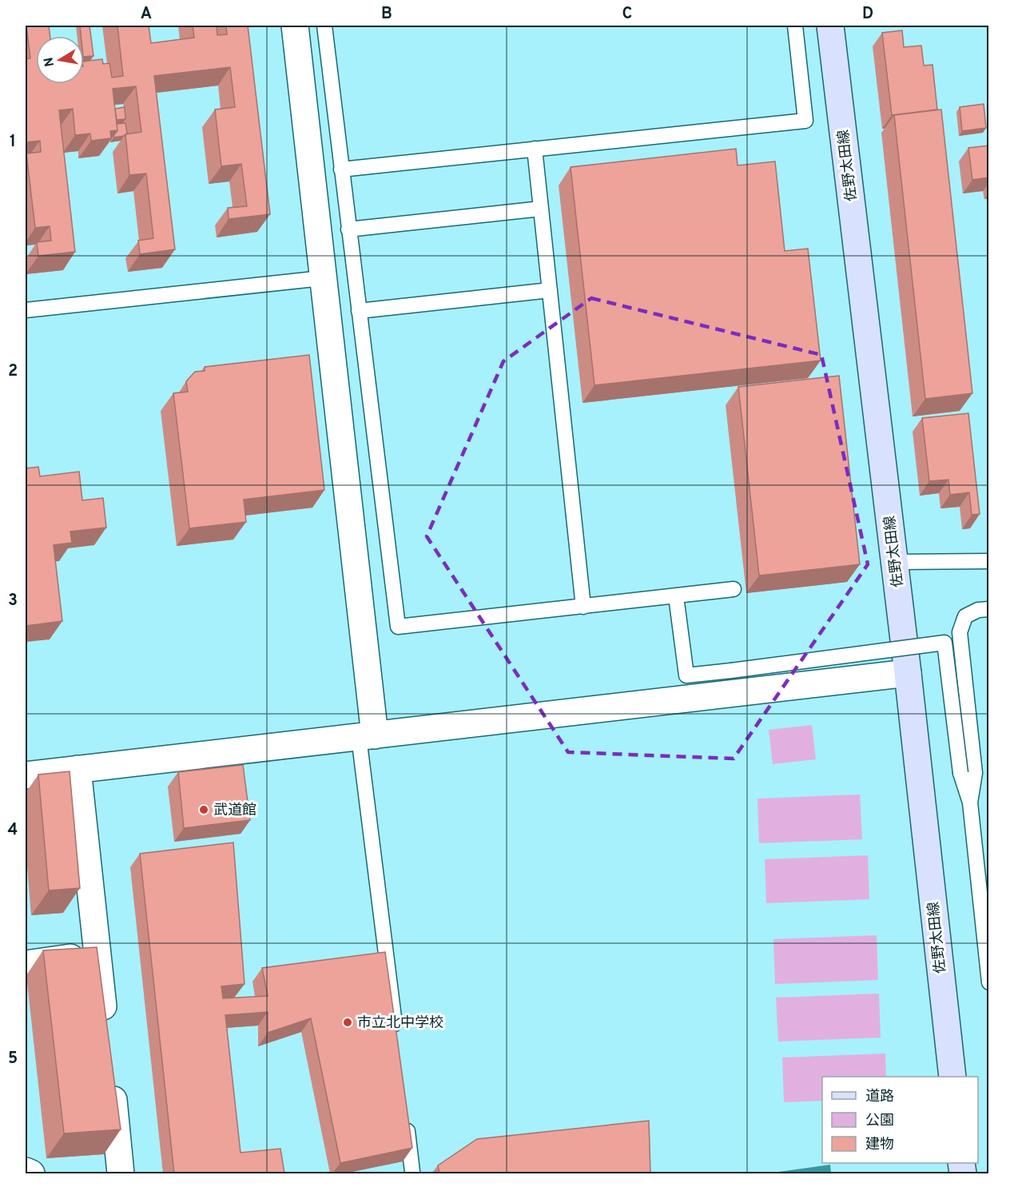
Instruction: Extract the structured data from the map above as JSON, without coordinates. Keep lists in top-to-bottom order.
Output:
{
  "streets": {
    "main road": ["佐野太田線"]
  },
  "places": ["武道館", "市立北中学校"],
  "legend": ["道路", "公園", "建物"],
  "north": "left",
  "grid": {
    "columns": [
      "A",
      "B",
      "C",
      "D"
    ],
    "rows": [
      "1",
      "2",
      "3",
      "4",
      "5"
    ]
  }
}
